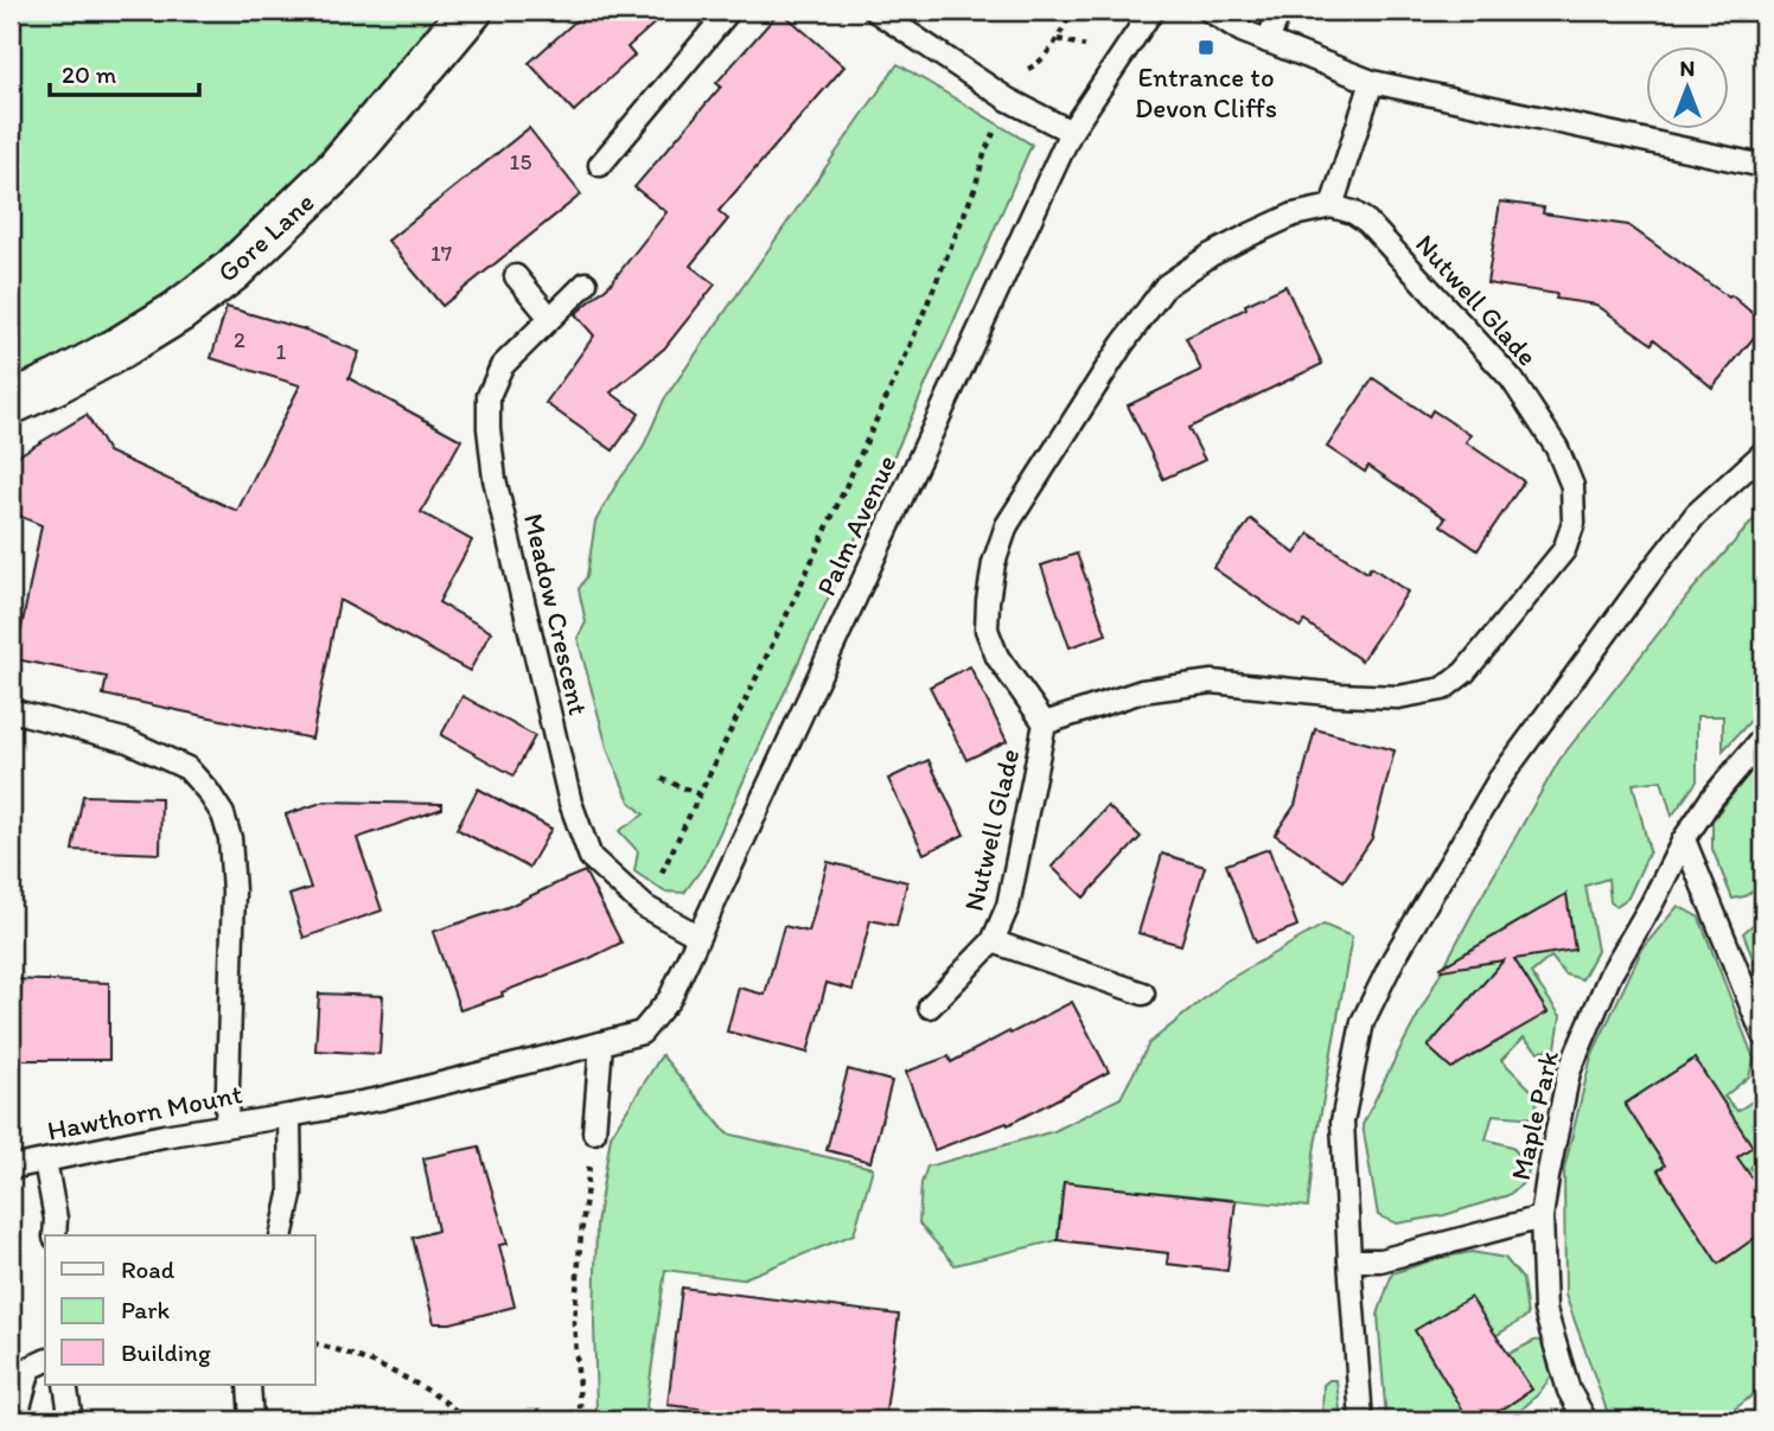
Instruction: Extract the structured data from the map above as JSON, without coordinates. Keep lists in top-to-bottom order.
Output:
{
  "streets": {
    "street": ["Gore Lane"],
    "lane": [
      "Nutwell Glade",
      "Palm Avenue",
      "Meadow Crescent",
      "Hawthorn Mount",
      "Maple Park"
    ]
  },
  "crossings": [
    ["Palm Avenue", "Meadow Crescent"],
    ["Palm Avenue", "Hawthorn Mount"]
  ],
  "places": {
    "transit": ["Entrance to Devon Cliffs"]
  },
  "house_numbers": [
    "15",
    "17",
    "2",
    "1"
  ],
  "legend": ["Road", "Park", "Building"],
  "scale_bar": "20 m",
  "north": "top"
}
